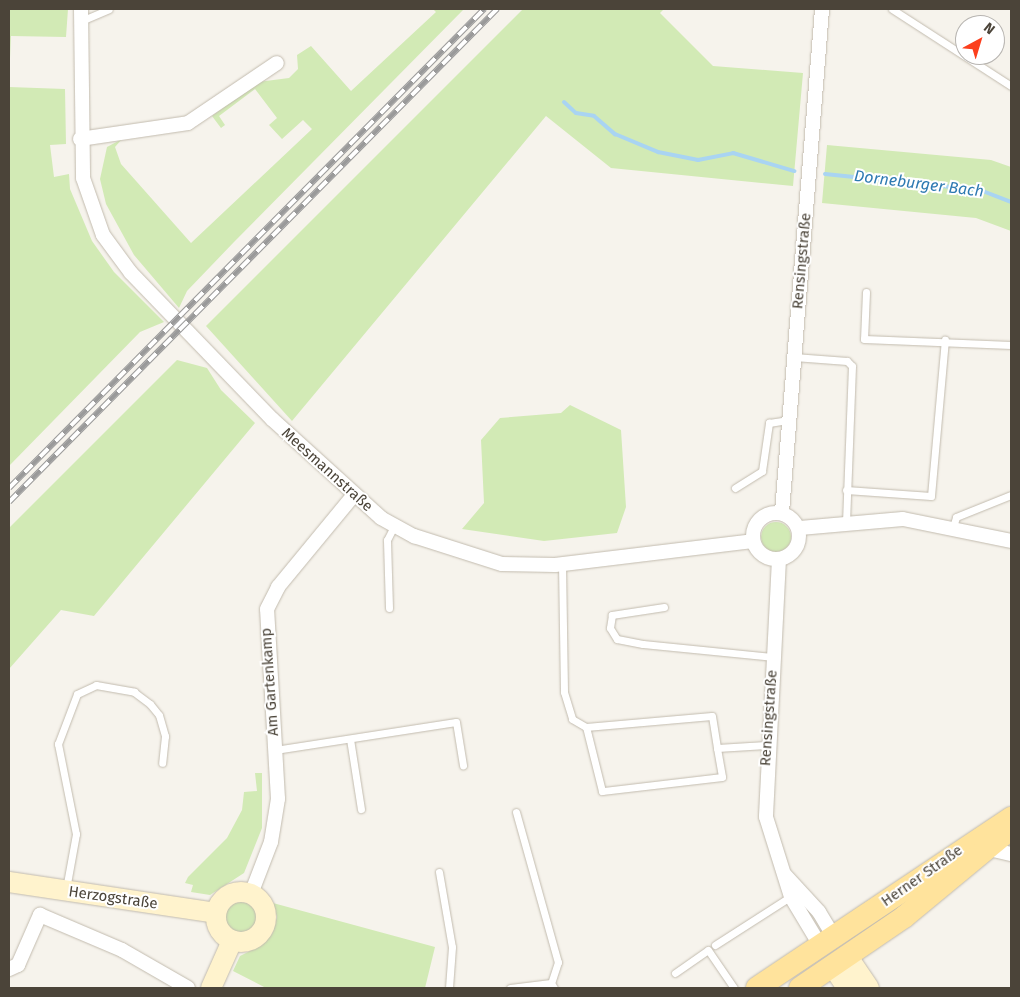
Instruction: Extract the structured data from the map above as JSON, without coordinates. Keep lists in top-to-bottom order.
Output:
{
  "streets": {
    "main road": ["Herner Straße"],
    "street": [
      "Rensingstraße",
      "Meesmannstraße",
      "Am Gartenkamp",
      "Herzogstraße"
    ]
  },
  "crossings": [
    ["Rensingstraße", "Meesmannstraße"],
    ["Rensingstraße", "Herner Straße"],
    ["Meesmannstraße", "Am Gartenkamp"],
    ["Am Gartenkamp", "Herzogstraße"]
  ],
  "water": ["Dorneburger Bach"],
  "north": "top right"
}
